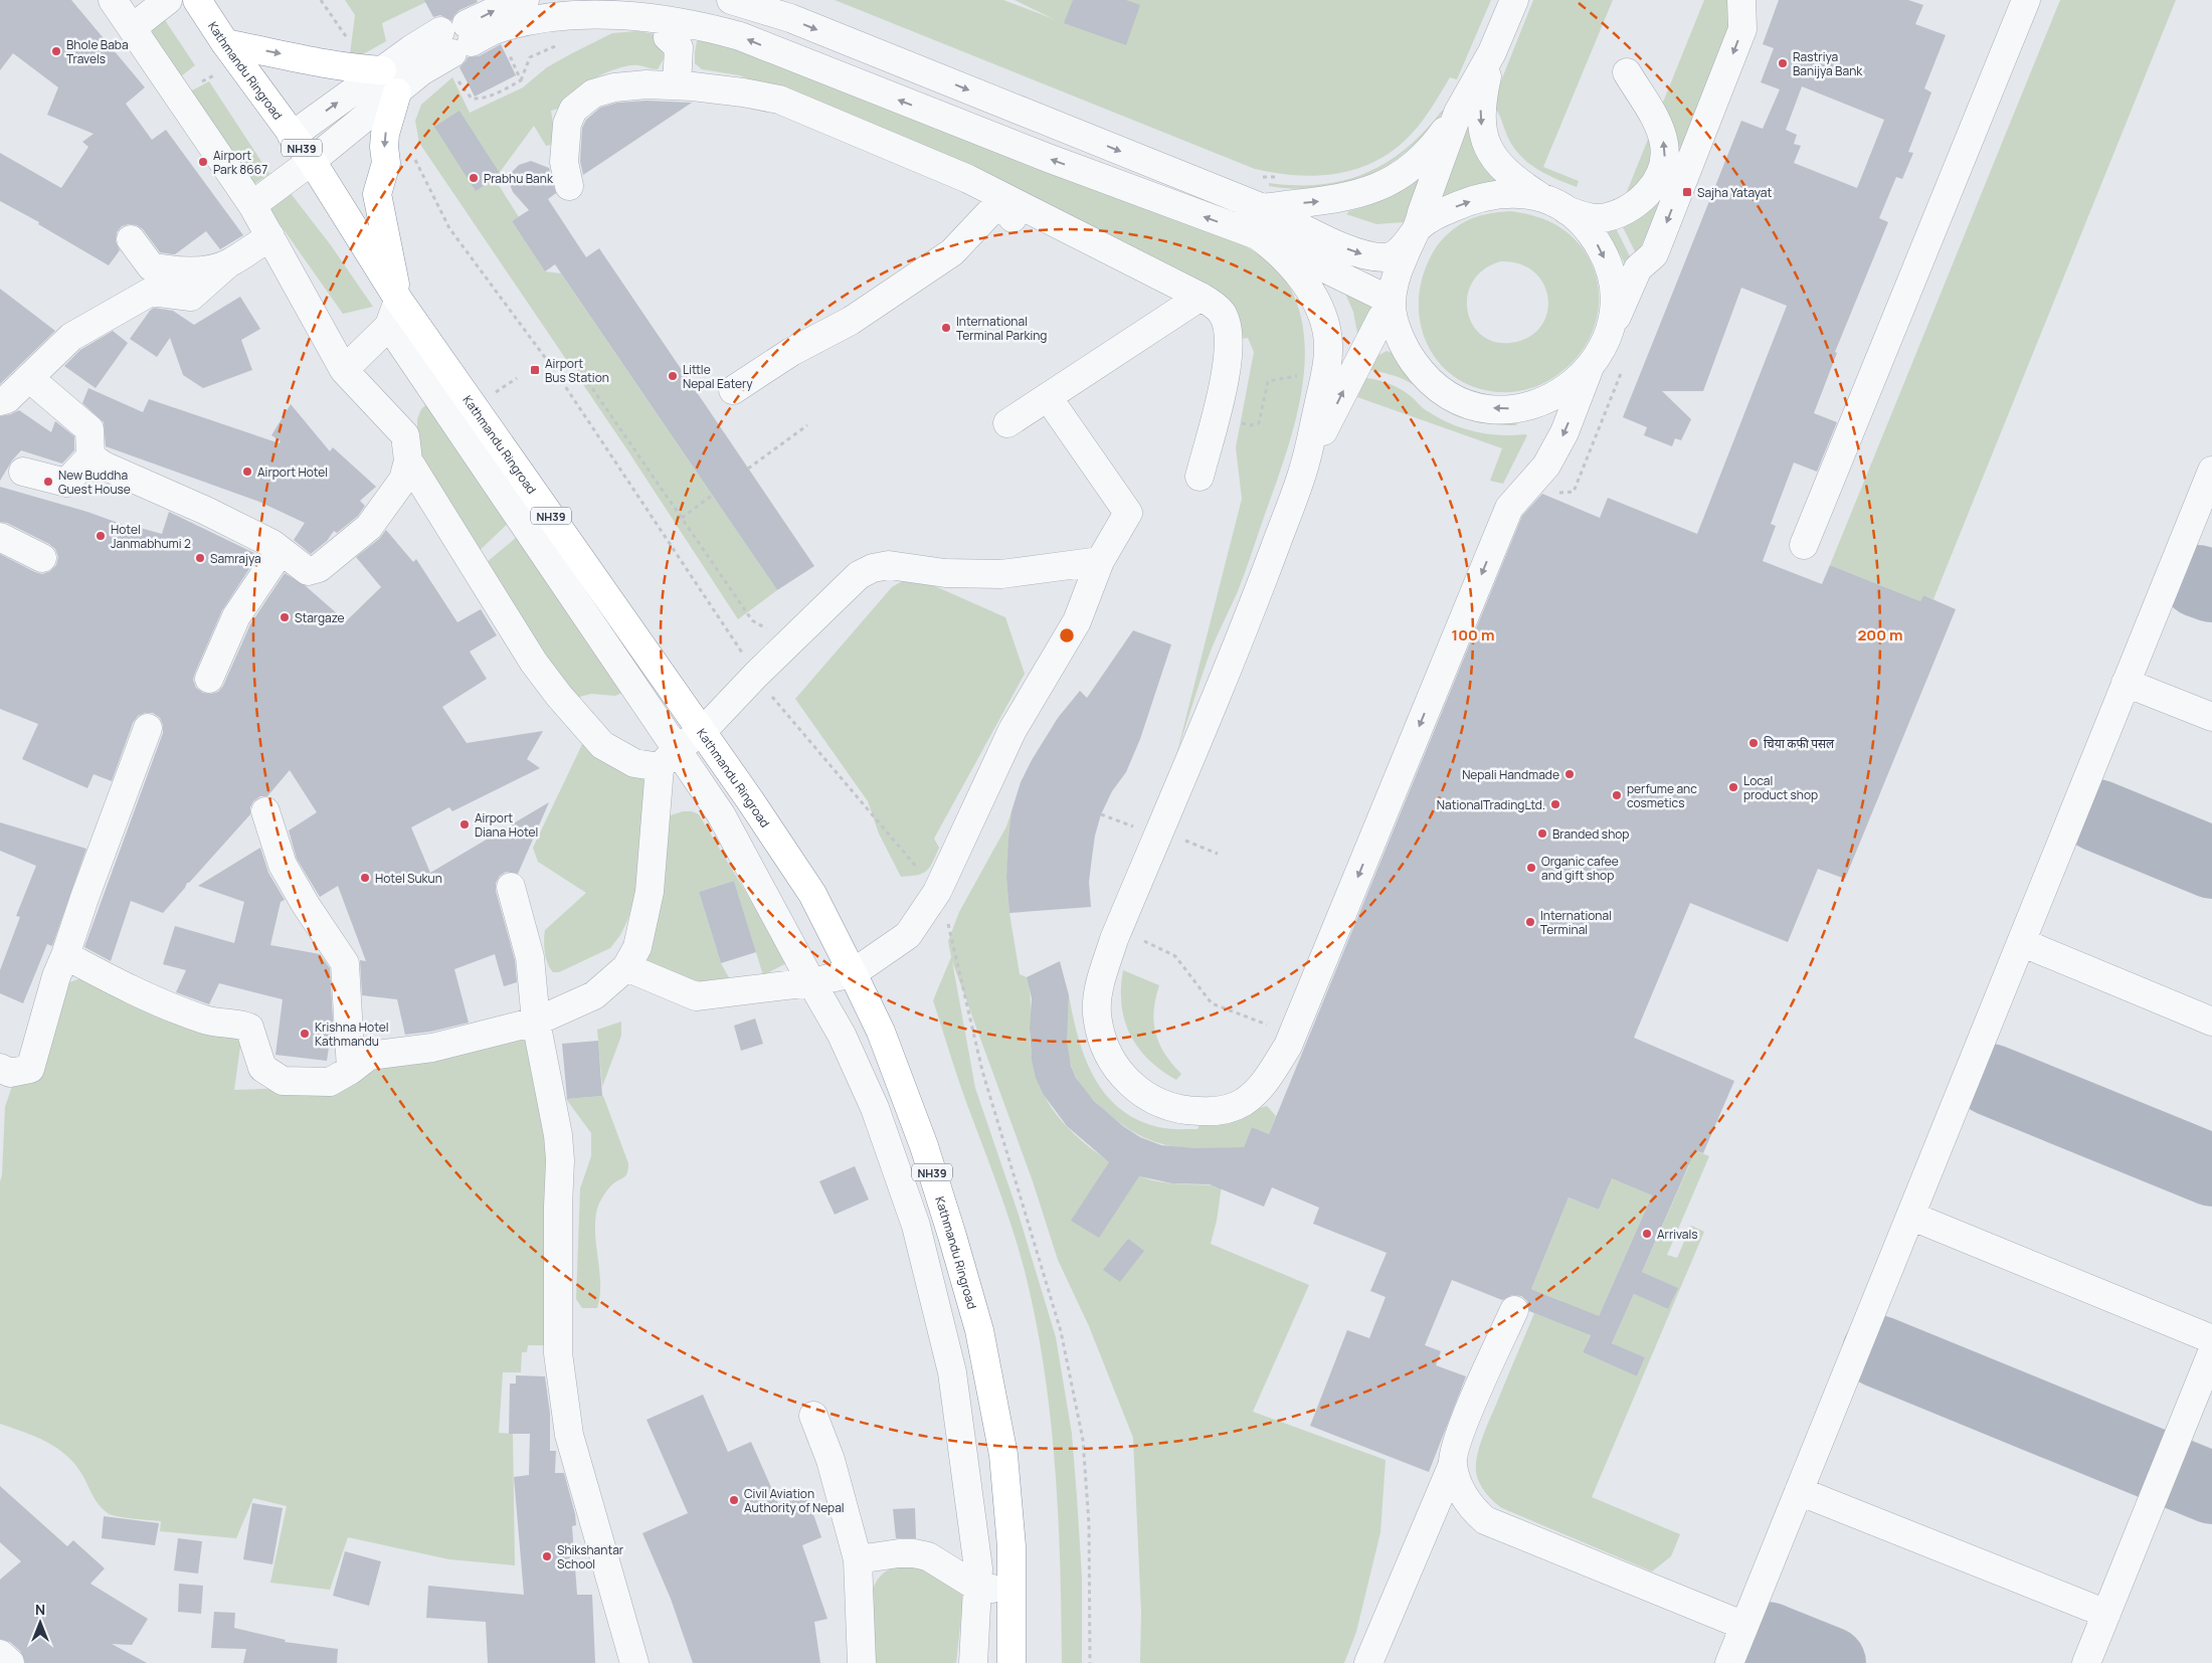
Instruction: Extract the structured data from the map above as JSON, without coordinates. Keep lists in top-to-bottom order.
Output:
{
  "streets": {
    "highway": ["Kathmandu Ringroad", "NH39"]
  },
  "places": {
    "other": [
      "Bhole Baba Travels",
      "Rastriya Banijya Bank",
      "Airport Park 8667",
      "Prabhu Bank",
      "International Terminal Parking",
      "Little Nepal Eatery",
      "Airport Hotel",
      "New Buddha Guest House",
      "Hotel Janmabhumi 2",
      "Samrajya",
      "Stargaze",
      "चिया कफी पसल",
      "Nepali Handmade",
      "Local product shop",
      "perfume anc cosmetics",
      "NationalTradingLtd.",
      "Airport Diana Hotel",
      "Branded shop",
      "Organic cafee and gift shop",
      "Hotel Sukun",
      "International Terminal",
      "Krishna Hotel Kathmandu",
      "Arrivals",
      "Civil Aviation Authority of Nepal",
      "Shikshantar School"
    ],
    "transit": ["Sajha Yatayat", "Airport Bus Station"]
  },
  "north": "top",
  "rings": ["100 m", "200 m"]
}
